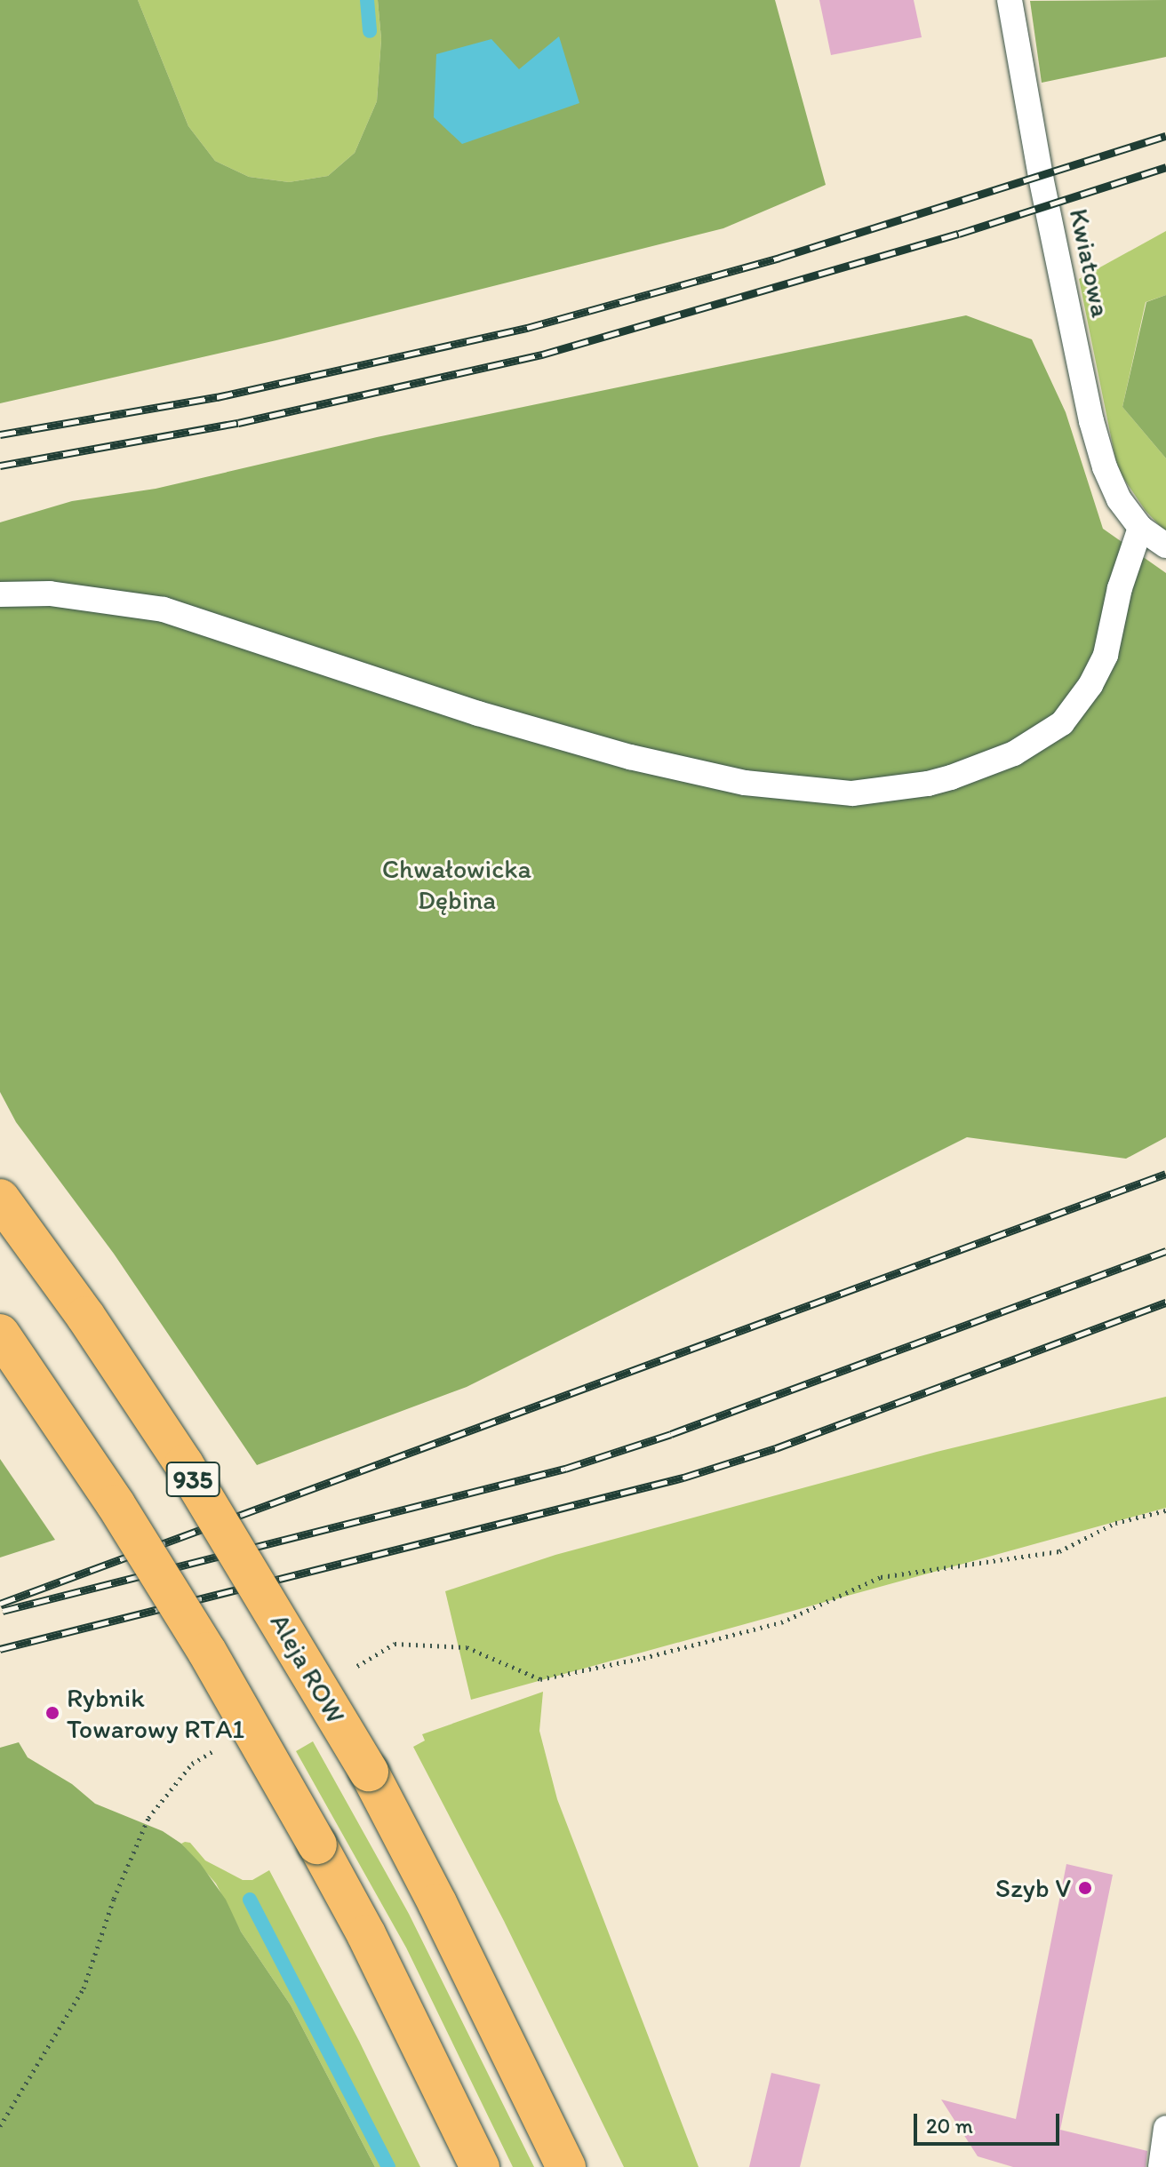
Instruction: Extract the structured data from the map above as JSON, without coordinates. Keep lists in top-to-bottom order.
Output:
{
  "streets": {
    "main road": ["935", "Aleja ROW"],
    "lane": ["Kwiatowa"]
  },
  "parks": ["Chwałowicka Dębina"],
  "places": ["Rybnik Towarowy RTA1", "Szyb V"],
  "scale_bar": "20 m"
}
